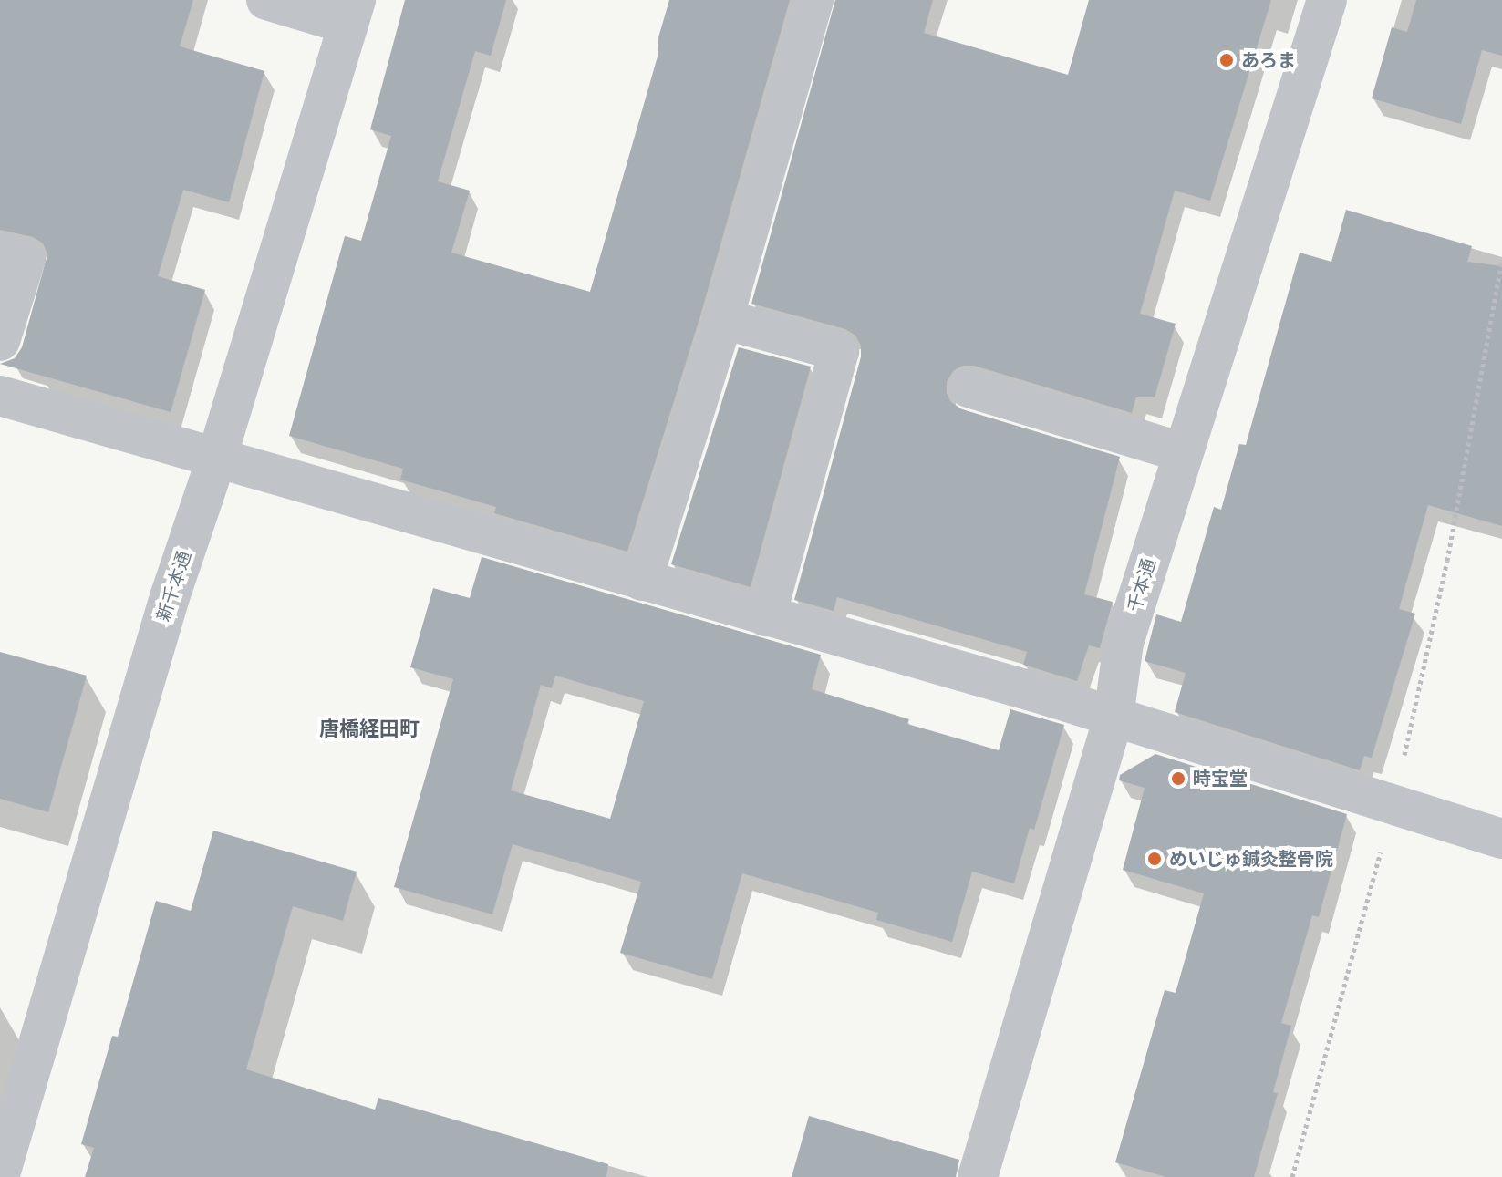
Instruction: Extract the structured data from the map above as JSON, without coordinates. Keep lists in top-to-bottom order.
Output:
{
  "streets": {
    "street": ["千本通", "新千本通"]
  },
  "districts": ["唐橋経田町"],
  "places": ["あろま", "時宝堂", "めいじゅ鍼灸整骨院"]
}
